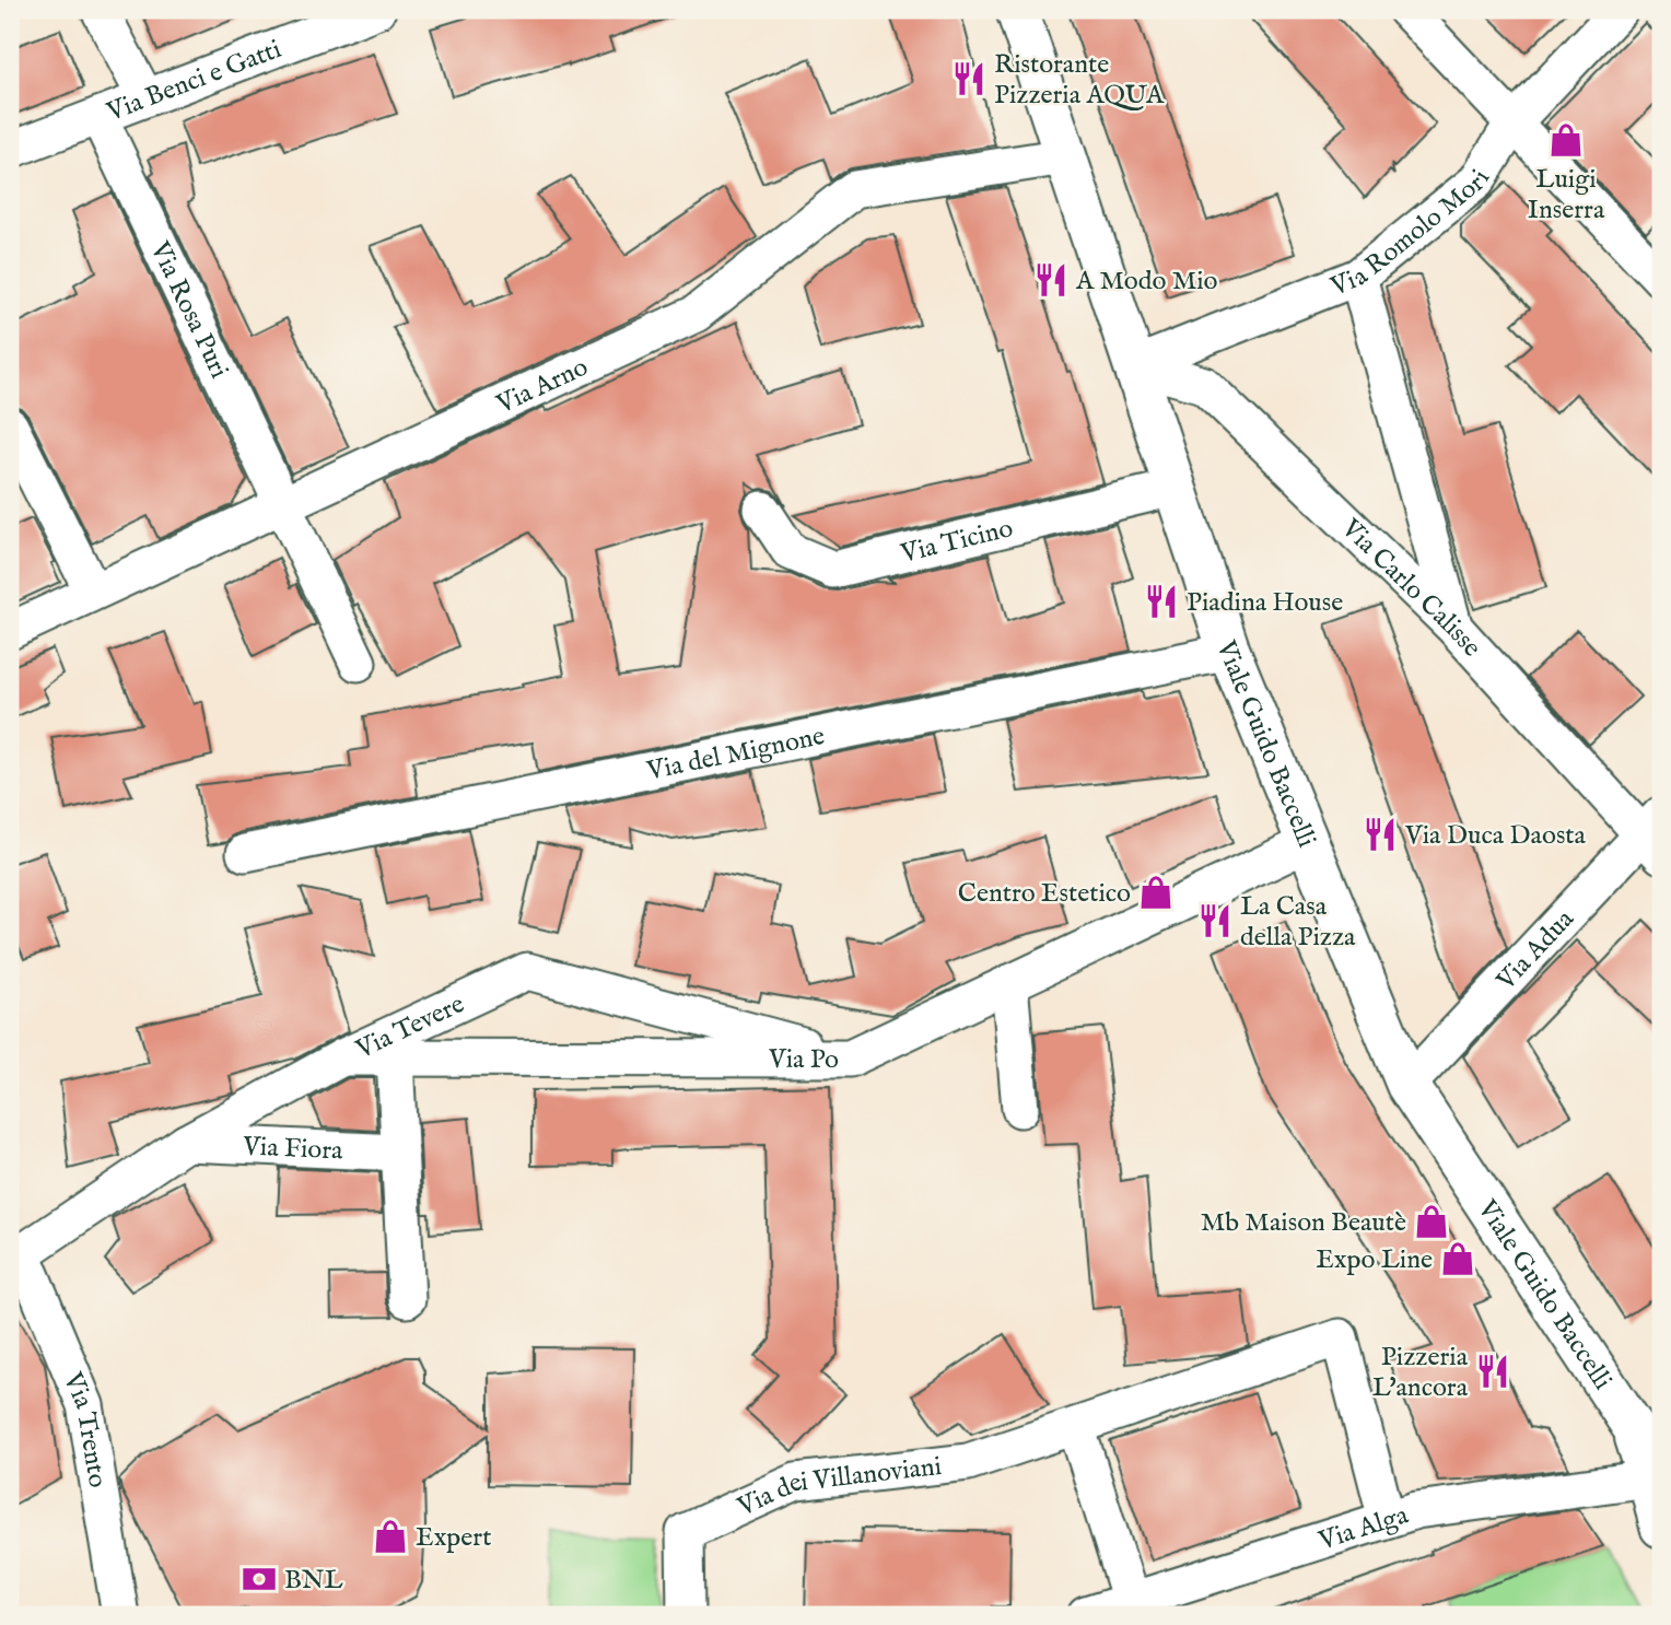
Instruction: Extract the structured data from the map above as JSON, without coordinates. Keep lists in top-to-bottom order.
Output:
{
  "streets": {
    "main road": ["Viale Guido Baccelli"],
    "street": [
      "Via Benci e Gatti",
      "Via Romolo Mori",
      "Via Rosa Puri",
      "Via Arno",
      "Via Ticino",
      "Via Carlo Calisse",
      "Via del Mignone",
      "Via Adua",
      "Via Tevere",
      "Via Po",
      "Via Fiora",
      "Via Trento",
      "Via dei Villanoviani",
      "Via Alga"
    ]
  },
  "crossings": [
    ["Via Benci e Gatti", "Via Rosa Puri"],
    ["Via Romolo Mori", "Via Carlo Calisse"],
    ["Via Romolo Mori", "Viale Guido Baccelli"],
    ["Via Rosa Puri", "Via Arno"],
    ["Via Arno", "Viale Guido Baccelli"],
    ["Via Ticino", "Viale Guido Baccelli"],
    ["Via Carlo Calisse", "Viale Guido Baccelli"],
    ["Via Carlo Calisse", "Via Adua"],
    ["Viale Guido Baccelli", "Via del Mignone"],
    ["Viale Guido Baccelli", "Via Adua"],
    ["Viale Guido Baccelli", "Via Po"],
    ["Viale Guido Baccelli", "Via Alga"],
    ["Via Tevere", "Via Po"],
    ["Via Tevere", "Via Fiora"],
    ["Via Tevere", "Via Trento"],
    ["Via dei Villanoviani", "Via Alga"]
  ],
  "places": {
    "restaurant": [
      "Ristorante Pizzeria AQUA",
      "A Modo Mio",
      "Piadina House",
      "Via Duca Daosta",
      "La Casa della Pizza",
      "Pizzeria L'ancora"
    ],
    "shop": [
      "Luigi Inserra",
      "Centro Estetico",
      "Mb Maison Beautè",
      "Expo Line",
      "Expert"
    ],
    "bank": ["BNL"]
  }
}
